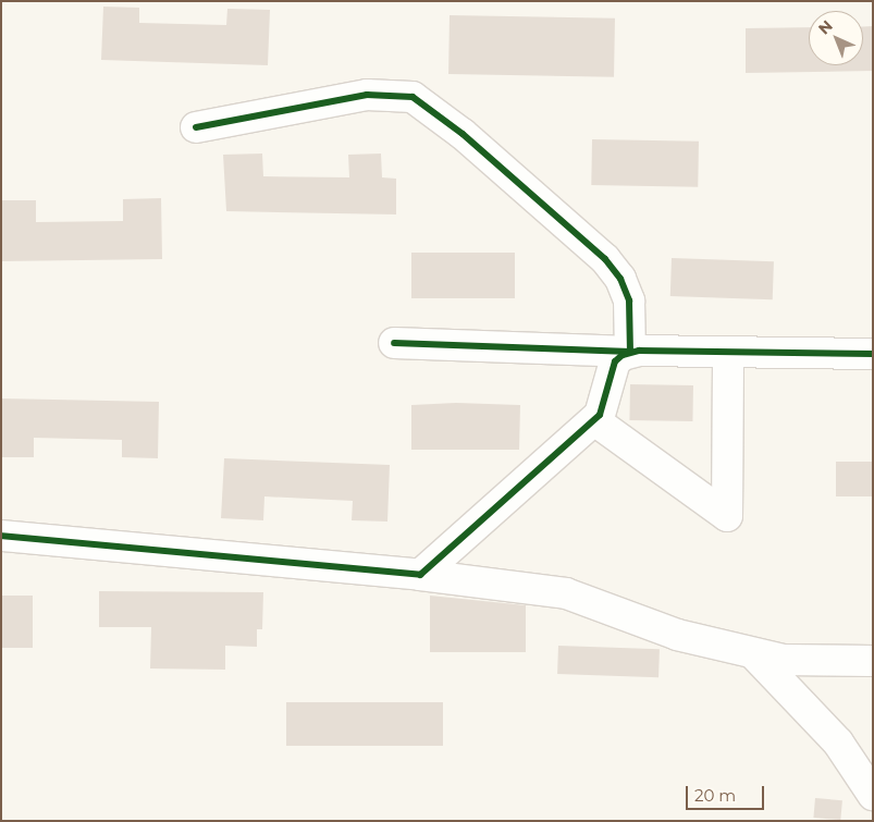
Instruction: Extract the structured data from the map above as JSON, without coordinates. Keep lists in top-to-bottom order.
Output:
{
  "scale_bar": "20 m",
  "north": "top left"
}
